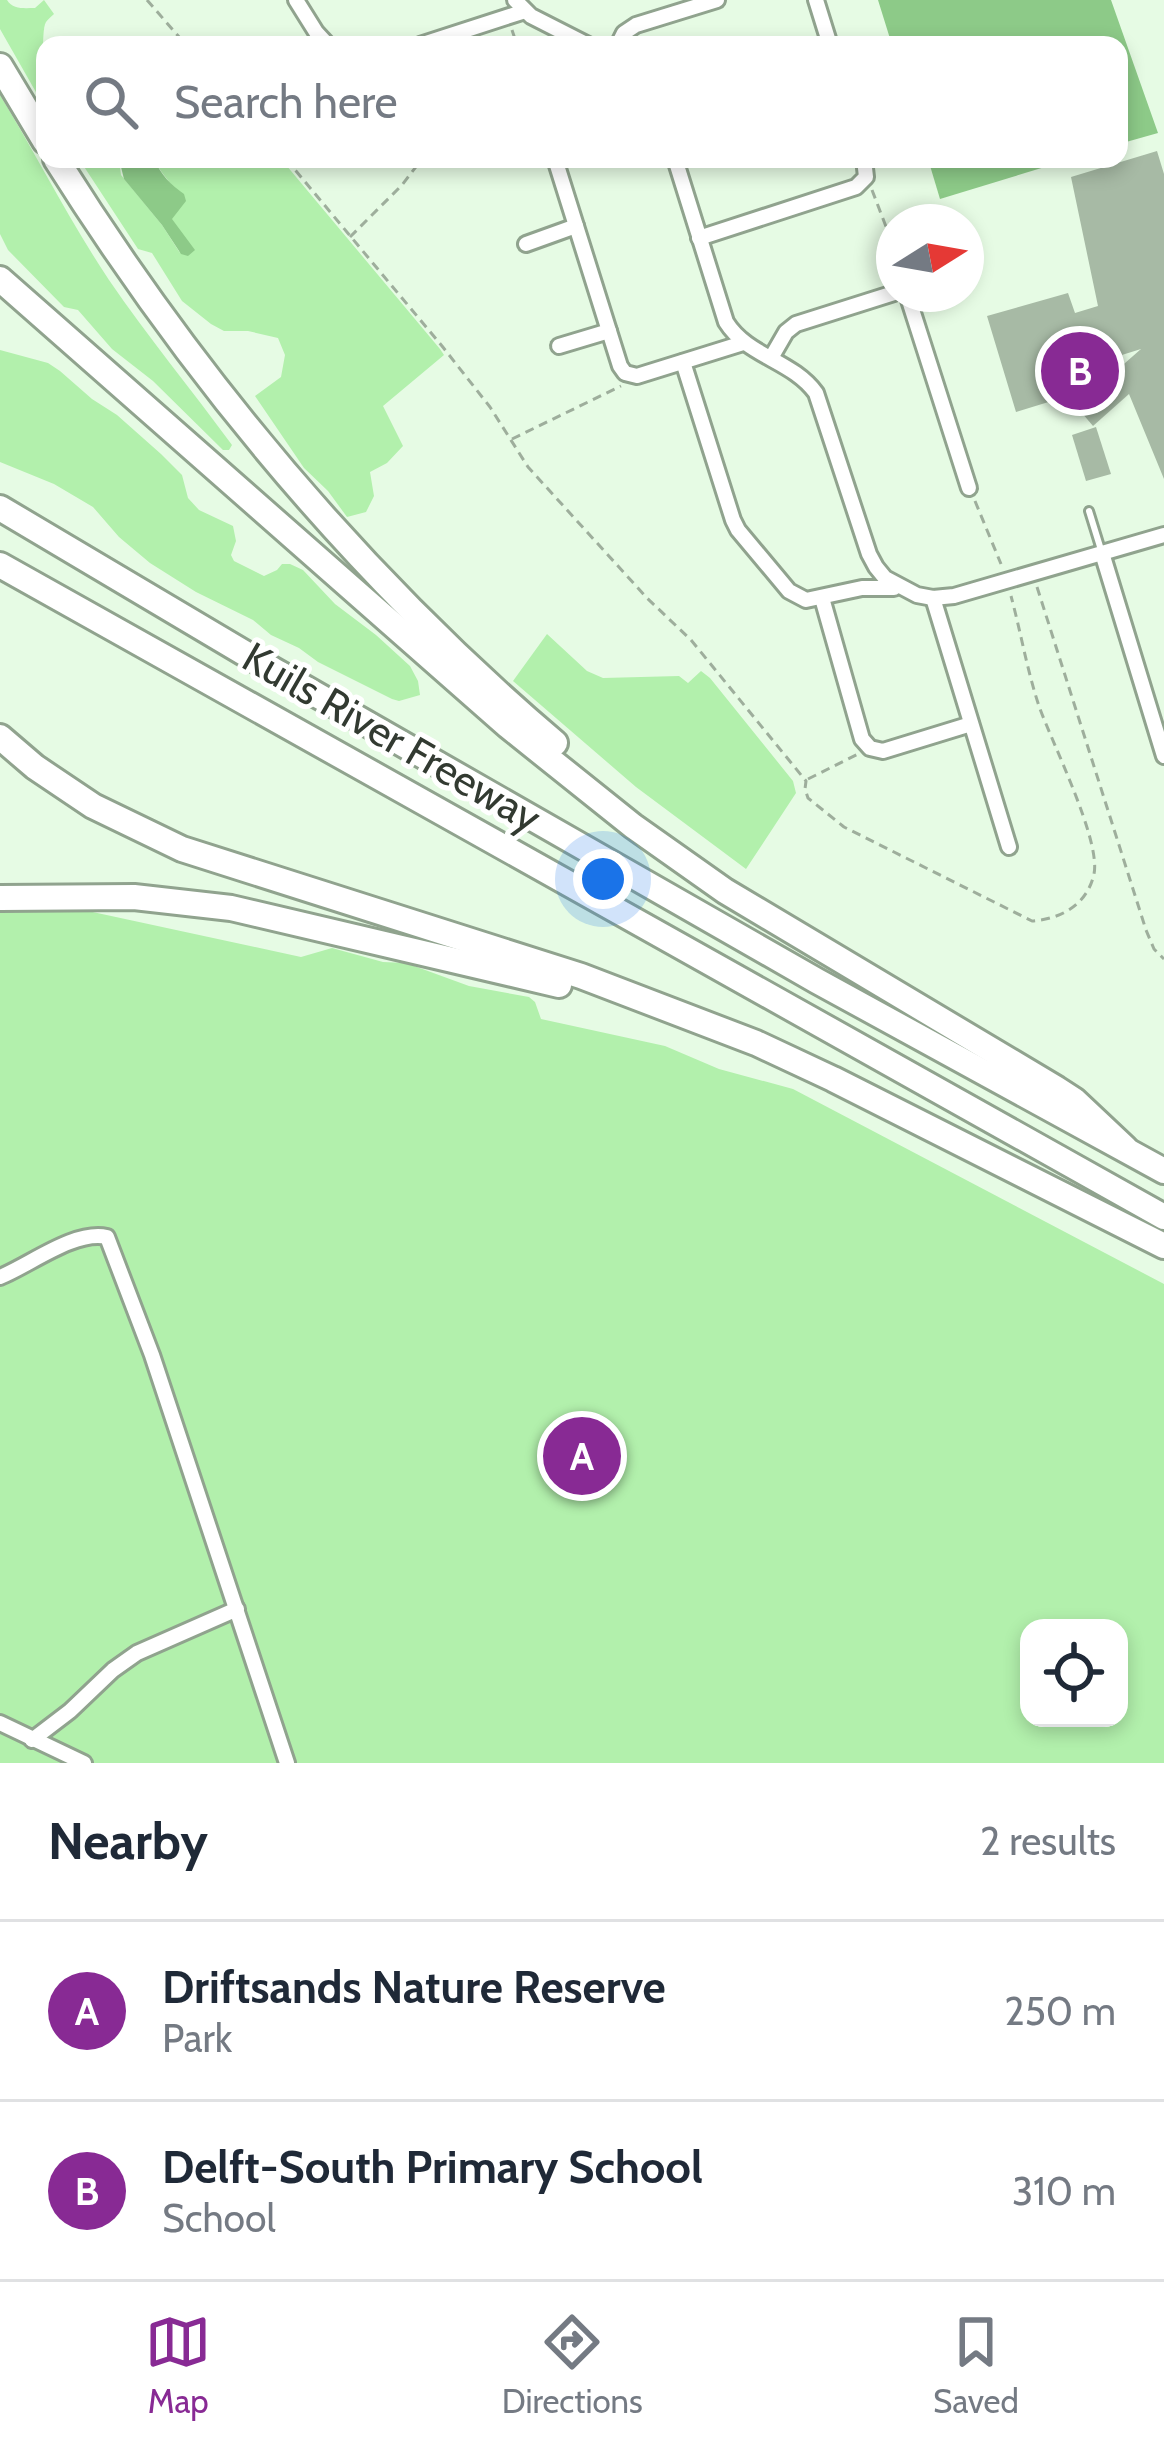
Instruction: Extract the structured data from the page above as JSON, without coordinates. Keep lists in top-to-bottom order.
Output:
{
  "streets": {
    "highway": ["Kuils River Freeway"]
  },
  "north": "right",
  "page": {
    "search": "Search here",
    "pins": ["B", "A"],
    "heading": ["Nearby", "2 results"],
    "list": [
      {
        "mark": "A",
        "name": "Driftsands Nature Reserve",
        "note": "Park",
        "value": "250 m"
      },
      {
        "mark": "B",
        "name": "Delft-South Primary School",
        "note": "School",
        "value": "310 m"
      }
    ],
    "nav": ["Map", "Directions", "Saved"]
  }
}
